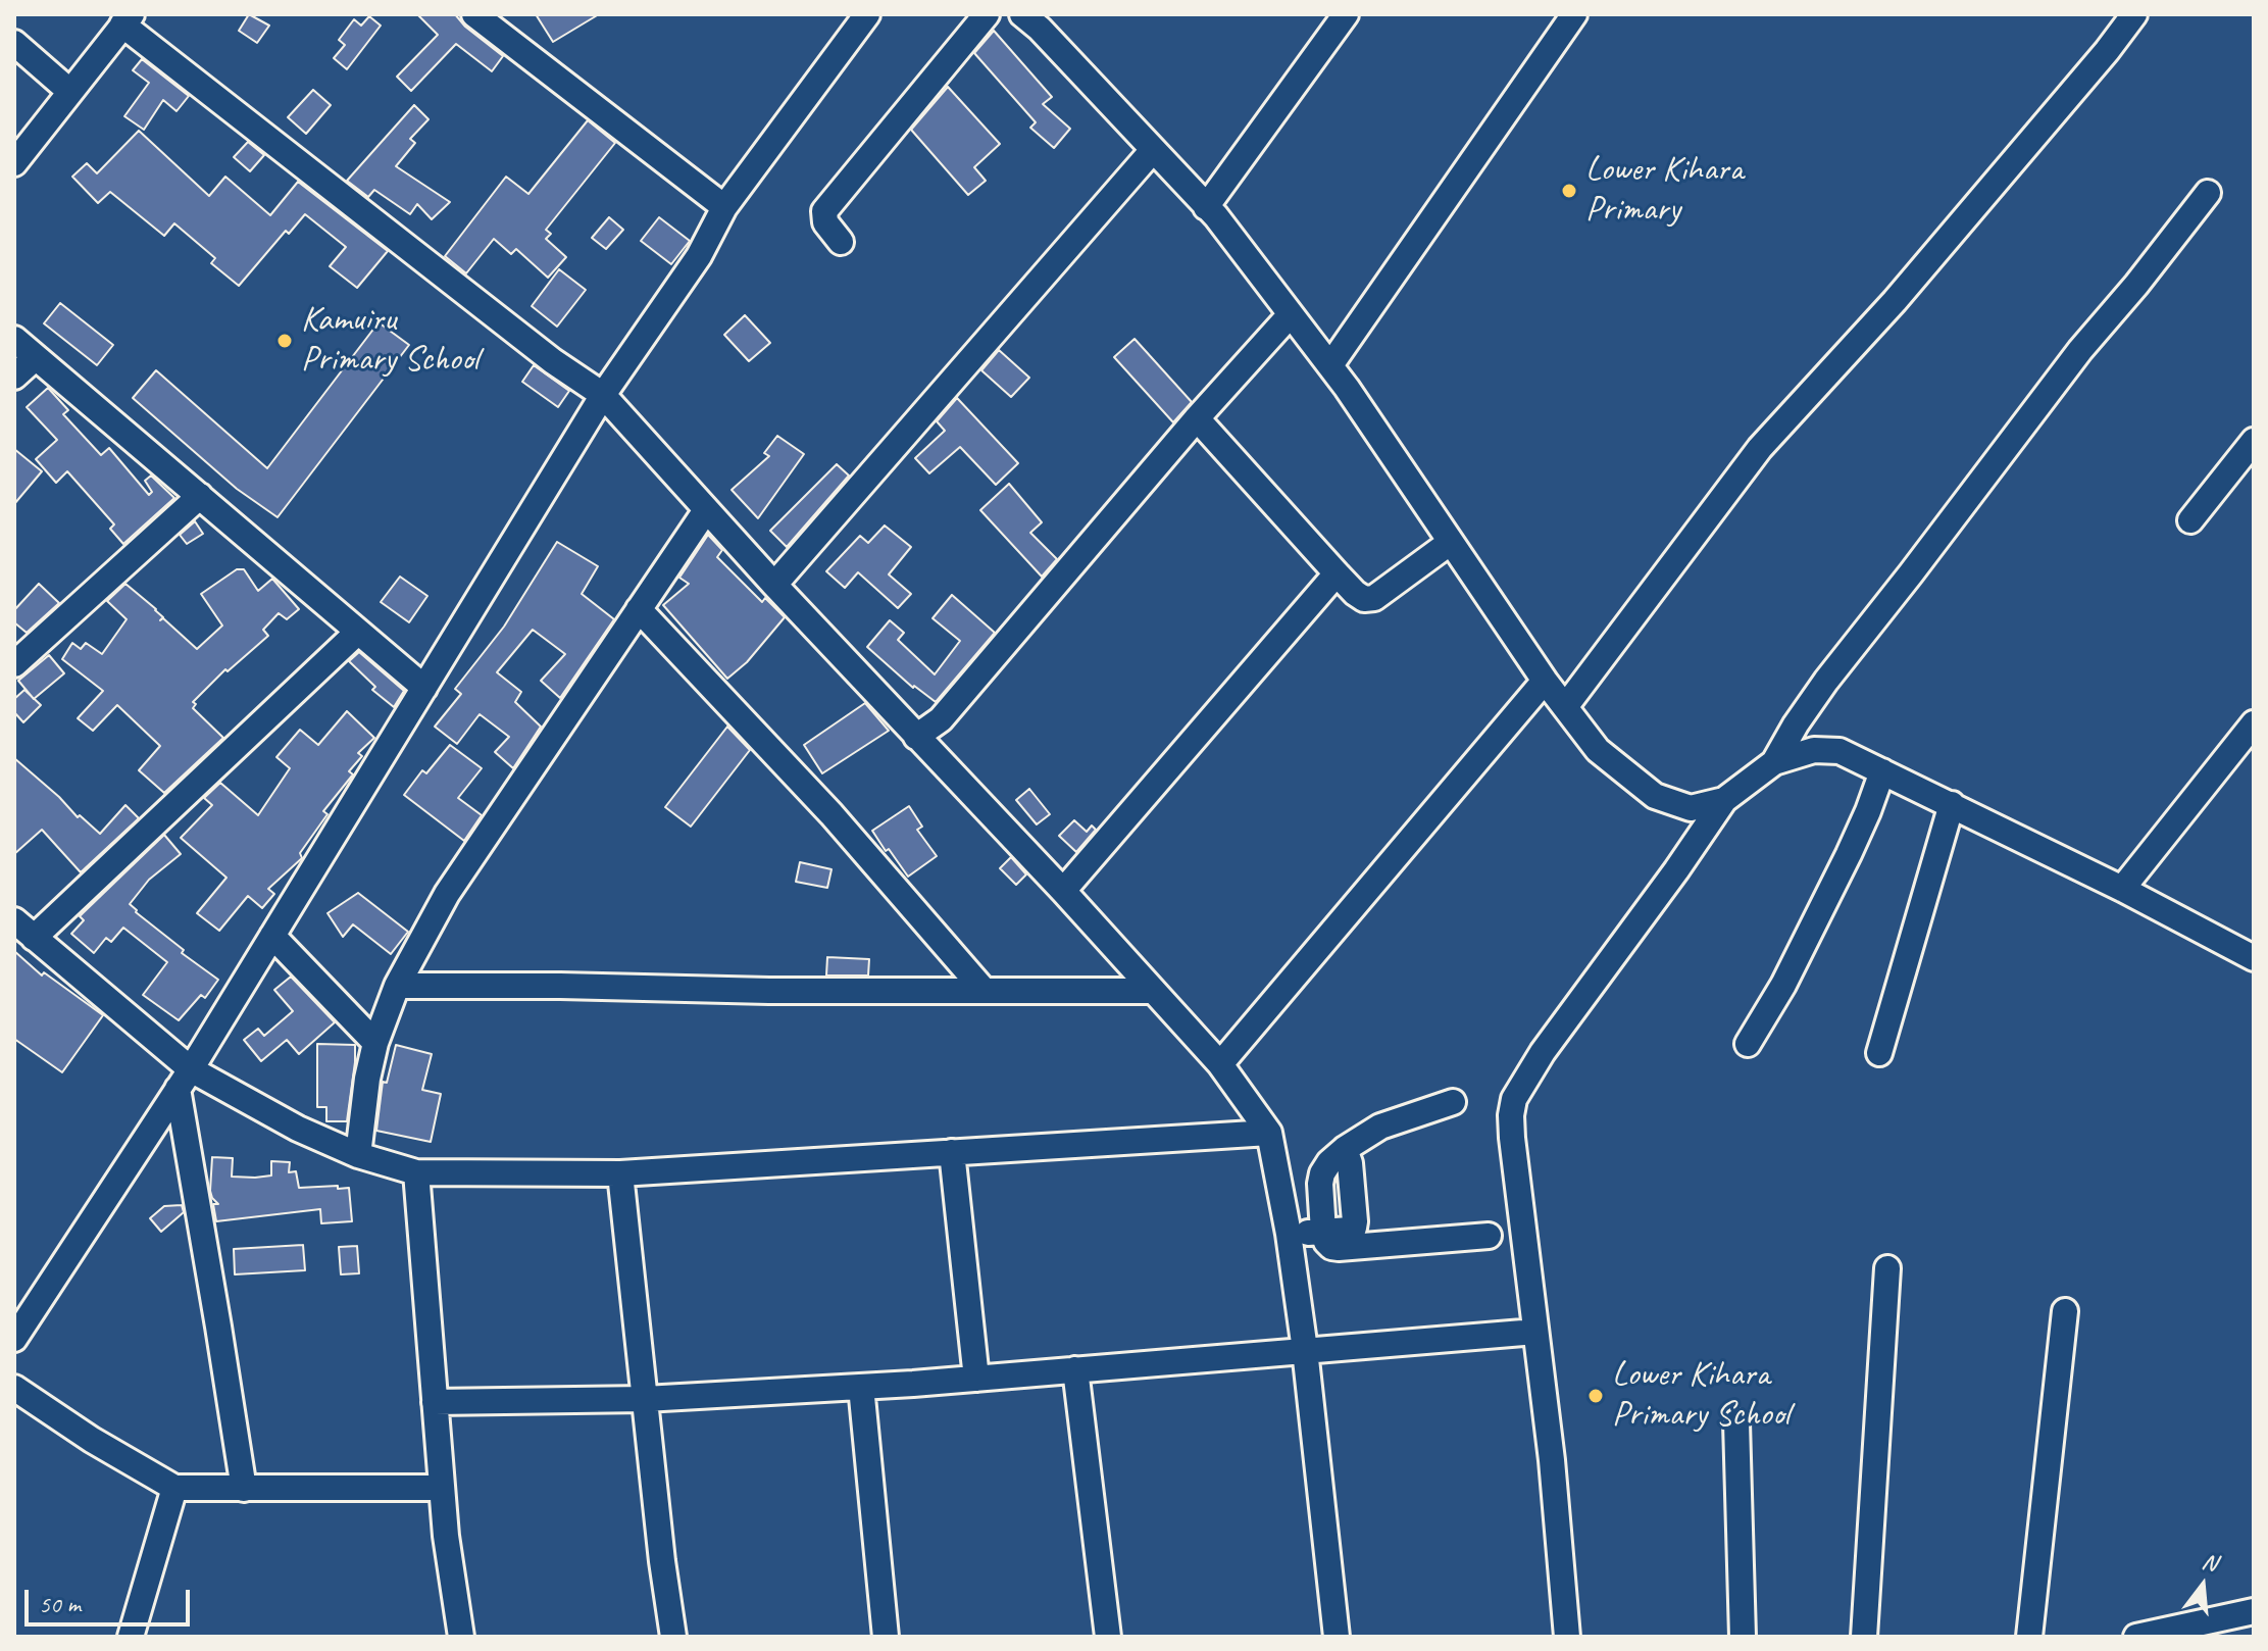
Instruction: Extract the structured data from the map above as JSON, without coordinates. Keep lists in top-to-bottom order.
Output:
{
  "places": ["Lower Kihara Primary", "Kamuiru Primary School", "Lower Kihara Primary School"],
  "scale_bar": "50 m",
  "north": "top"
}
